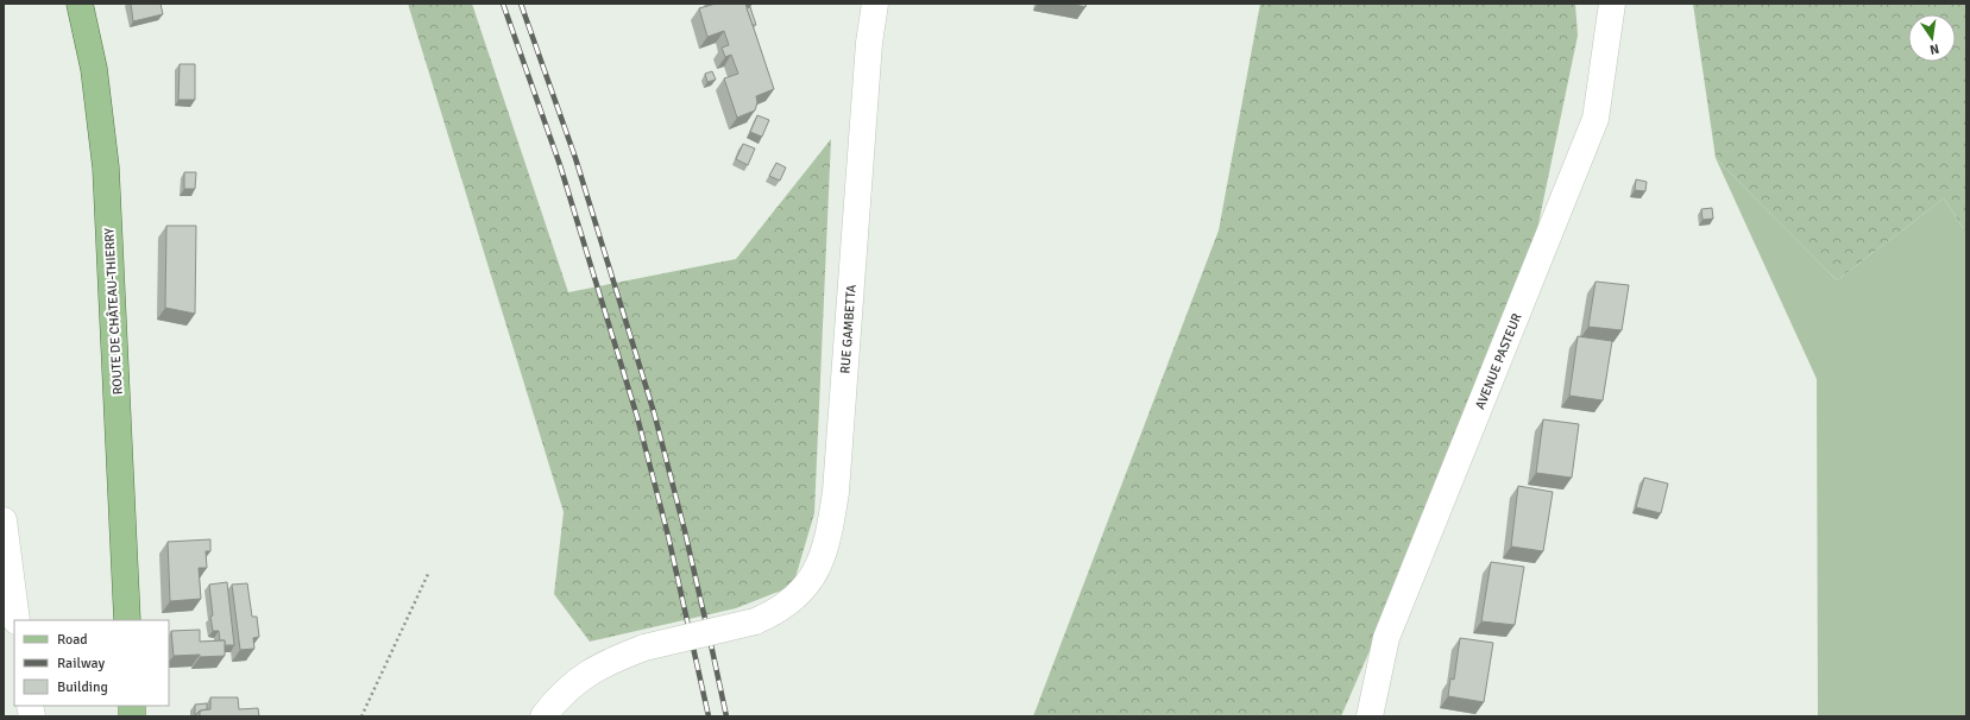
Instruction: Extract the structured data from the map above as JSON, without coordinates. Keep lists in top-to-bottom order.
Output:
{
  "streets": {
    "main road": ["ROUTE DE CHÂTEAU-THIERRY"],
    "street": ["RUE GAMBETTA", "AVENUE PASTEUR"]
  },
  "legend": ["Road", "Railway", "Building"],
  "north": "bottom"
}
